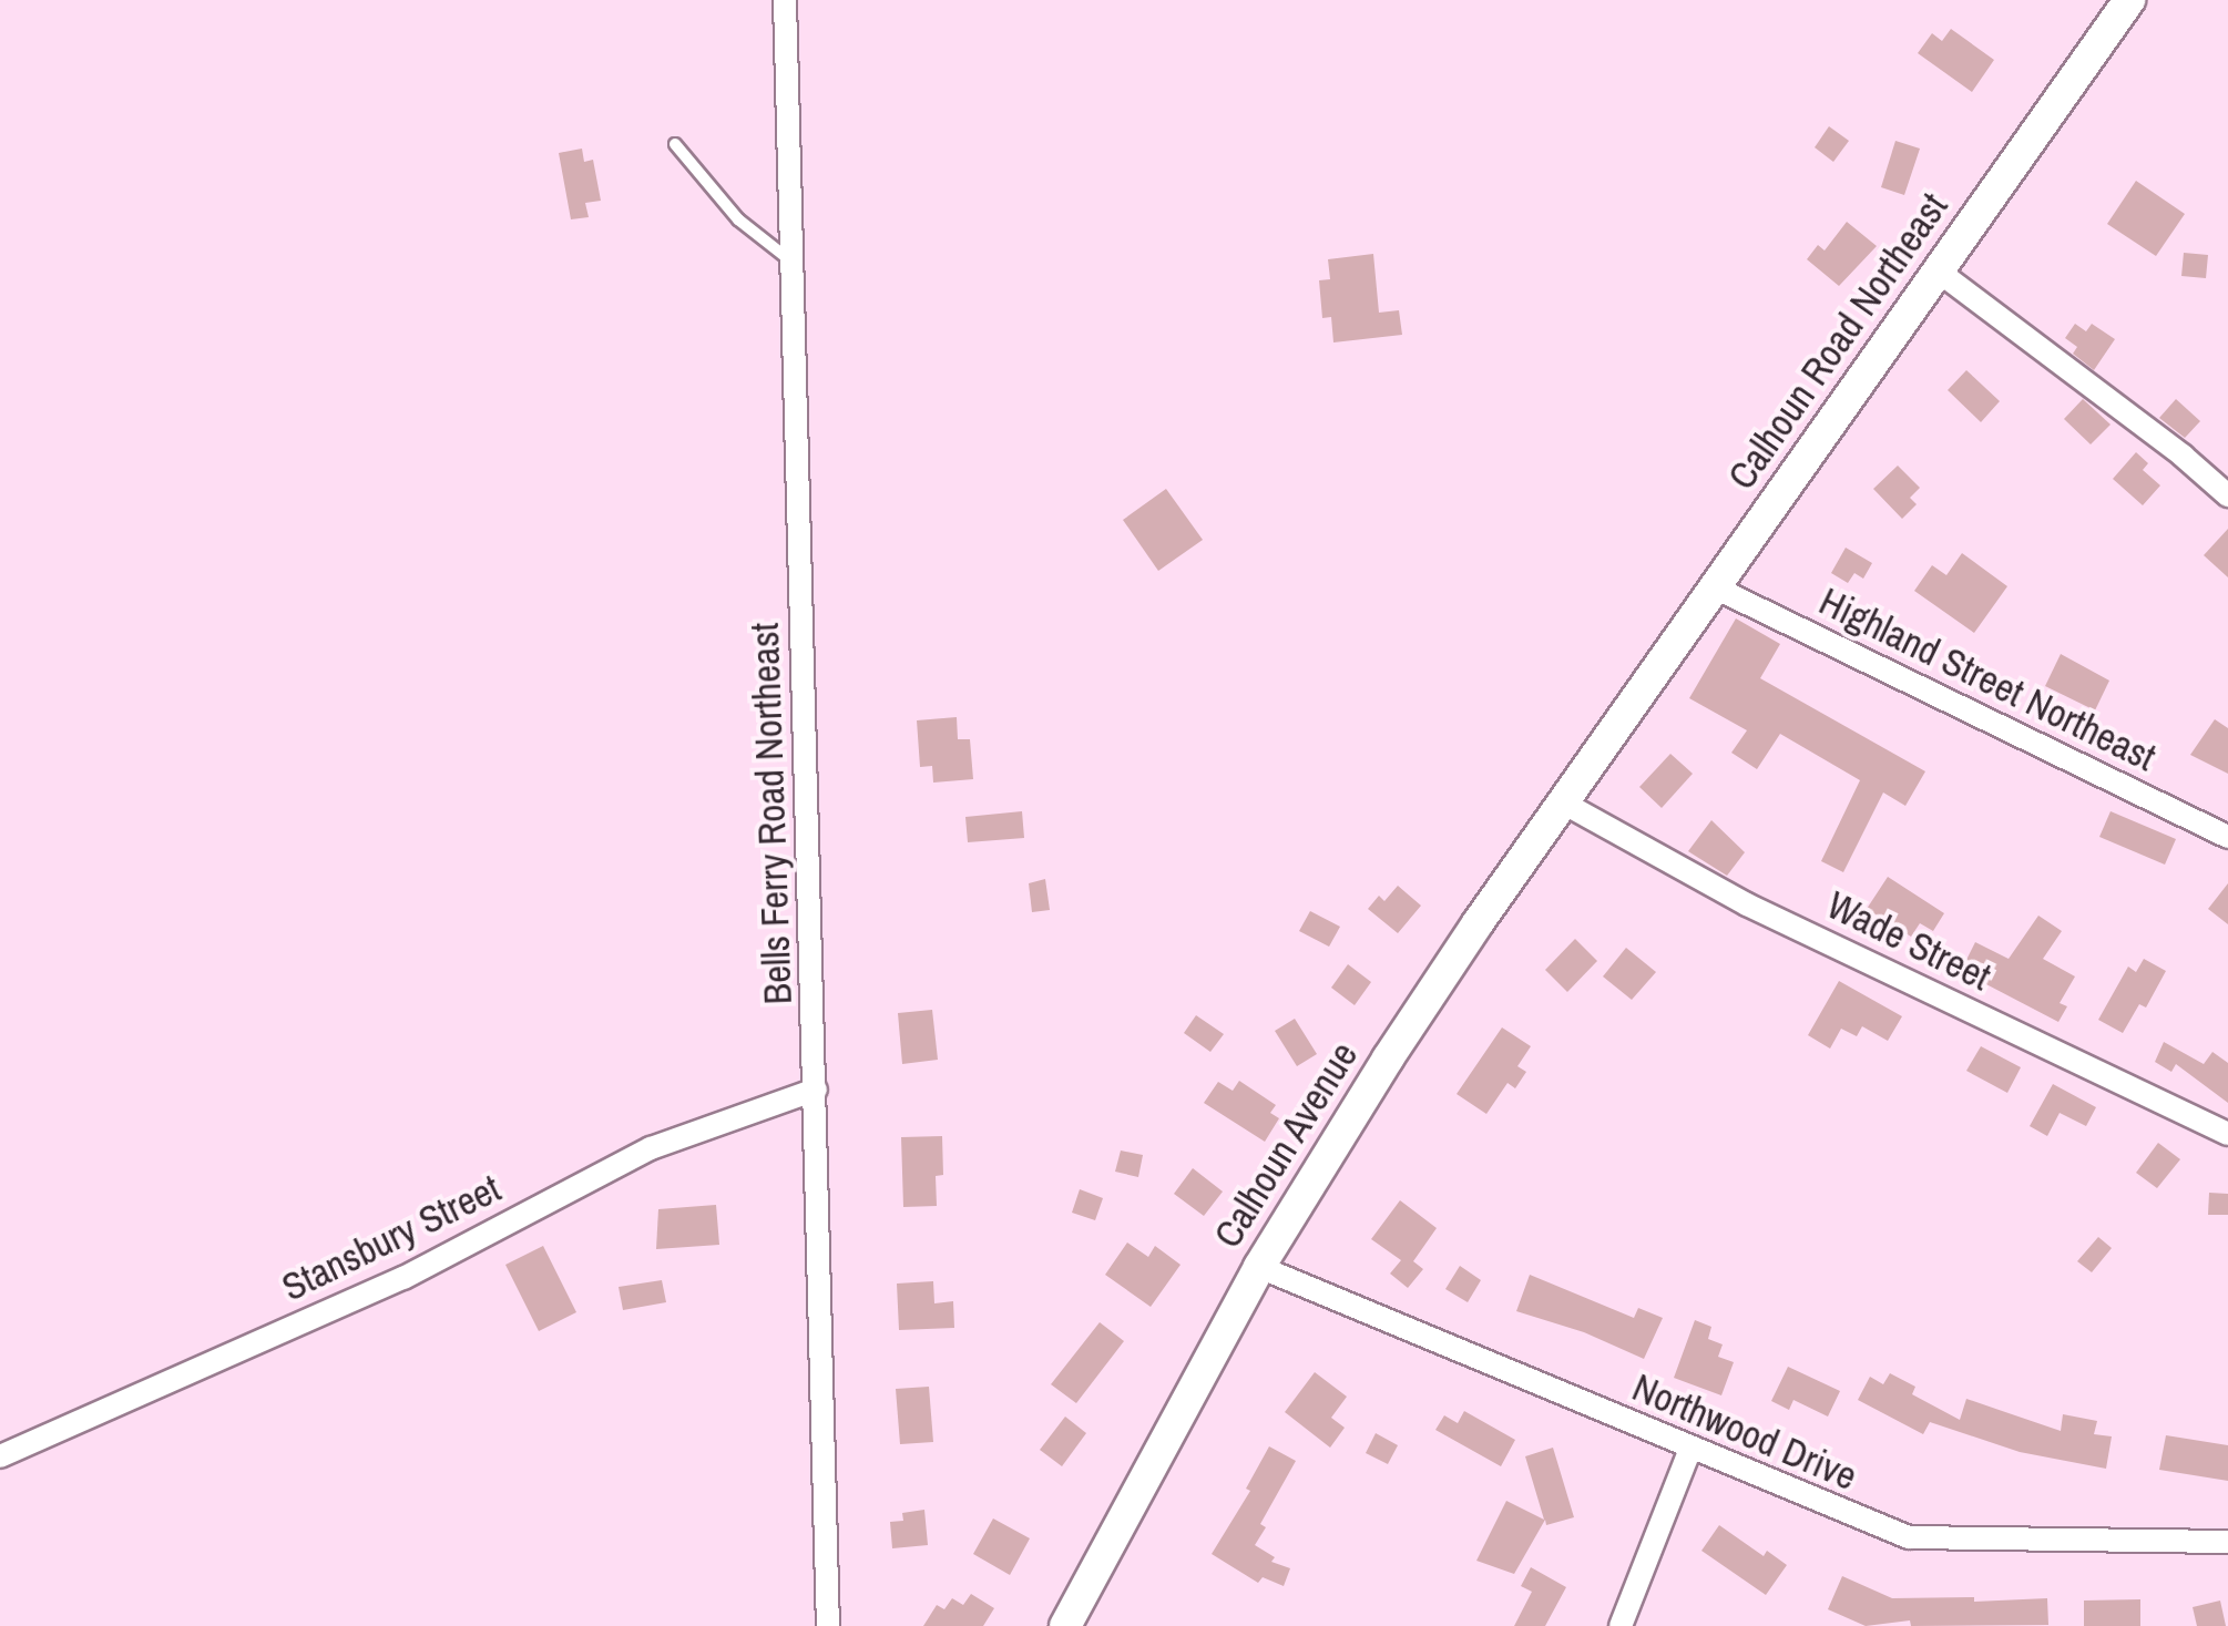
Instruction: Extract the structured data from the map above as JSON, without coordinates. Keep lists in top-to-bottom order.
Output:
{
  "streets": {
    "street": [
      "Calhoun Road Northeast",
      "Highland Street Northeast",
      "Bells Ferry Road Northeast",
      "Wade Street",
      "Calhoun Avenue",
      "Stansbury Street",
      "Northwood Drive"
    ]
  },
  "crossings": [
    ["Calhoun Road Northeast", "Highland Street Northeast"],
    ["Calhoun Road Northeast", "Calhoun Avenue"],
    ["Bells Ferry Road Northeast", "Stansbury Street"],
    ["Wade Street", "Calhoun Avenue"],
    ["Calhoun Avenue", "Northwood Drive"]
  ]
}
